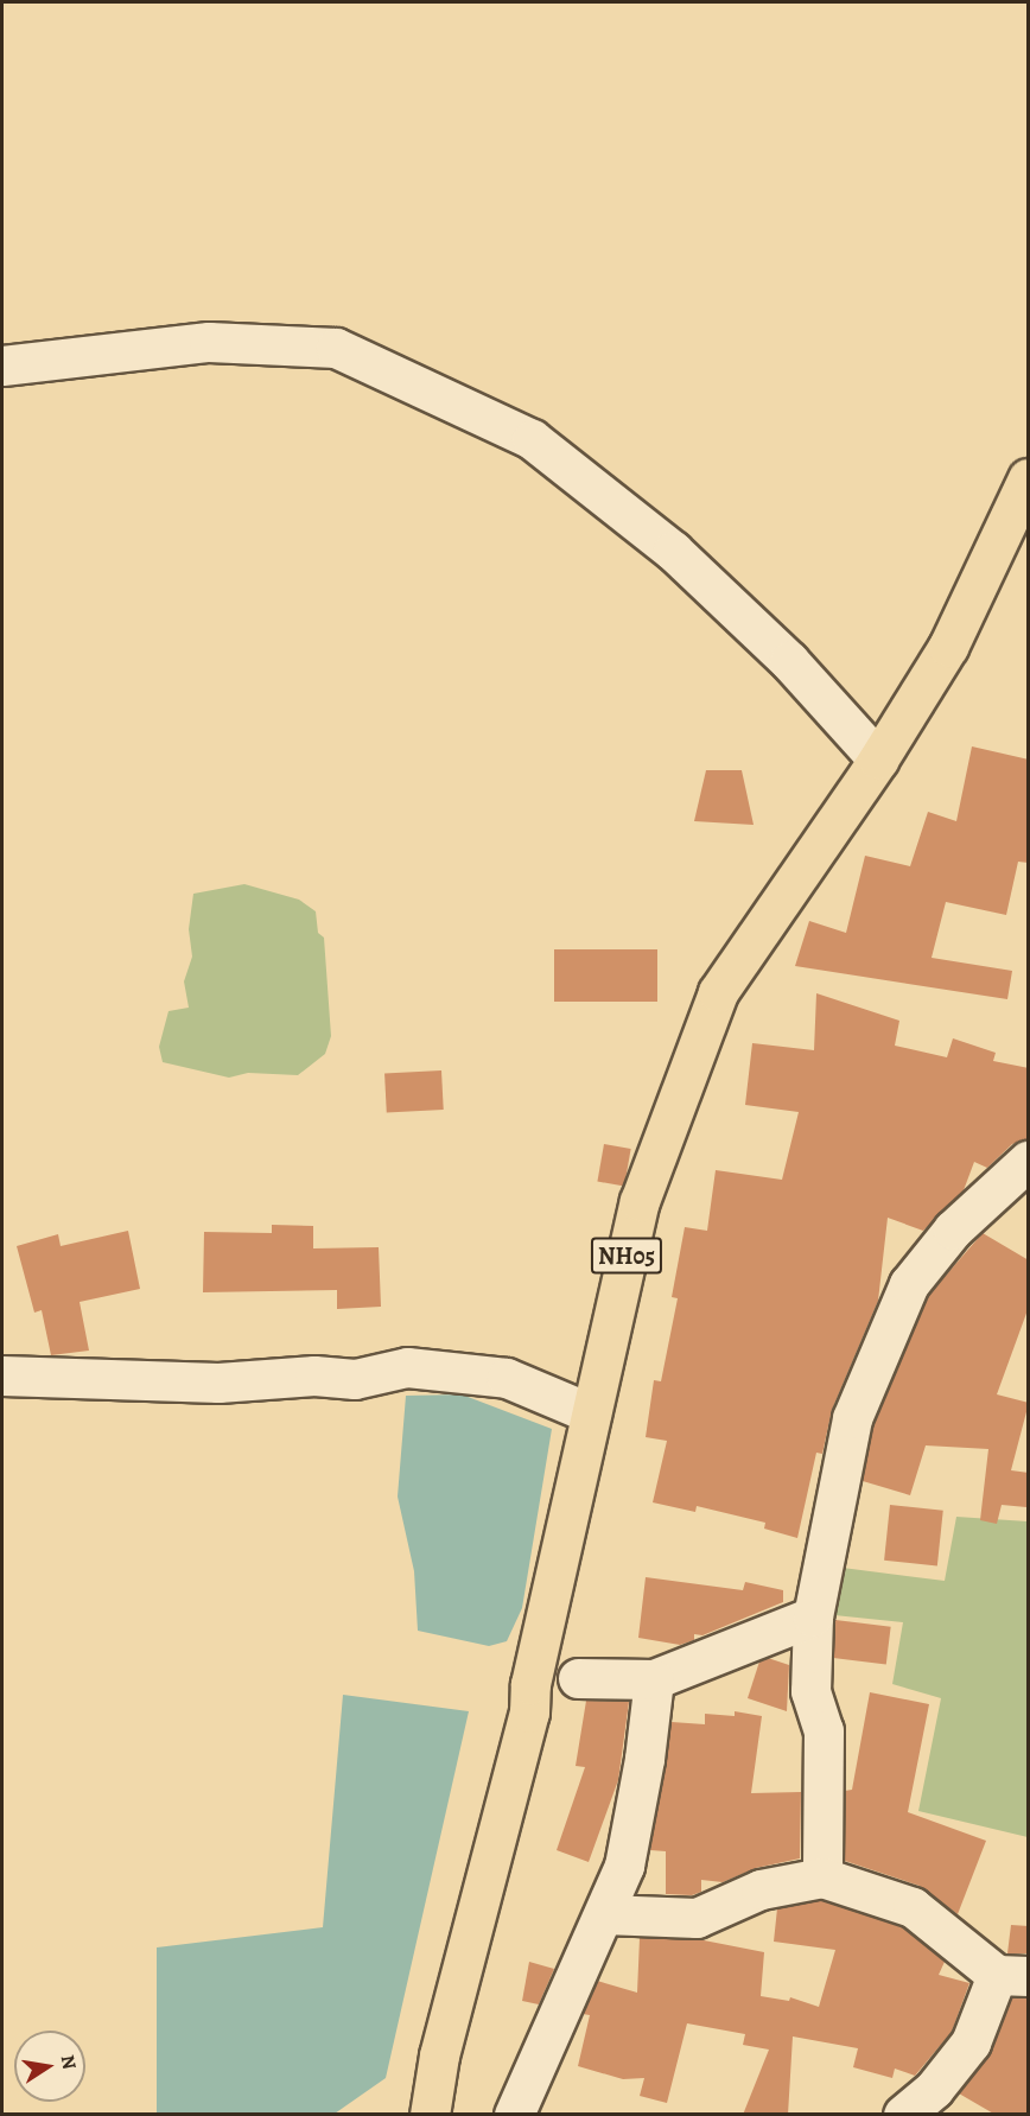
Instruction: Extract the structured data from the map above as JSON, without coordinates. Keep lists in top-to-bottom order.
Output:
{
  "streets": {
    "main road": ["NH05"]
  },
  "north": "right"
}
